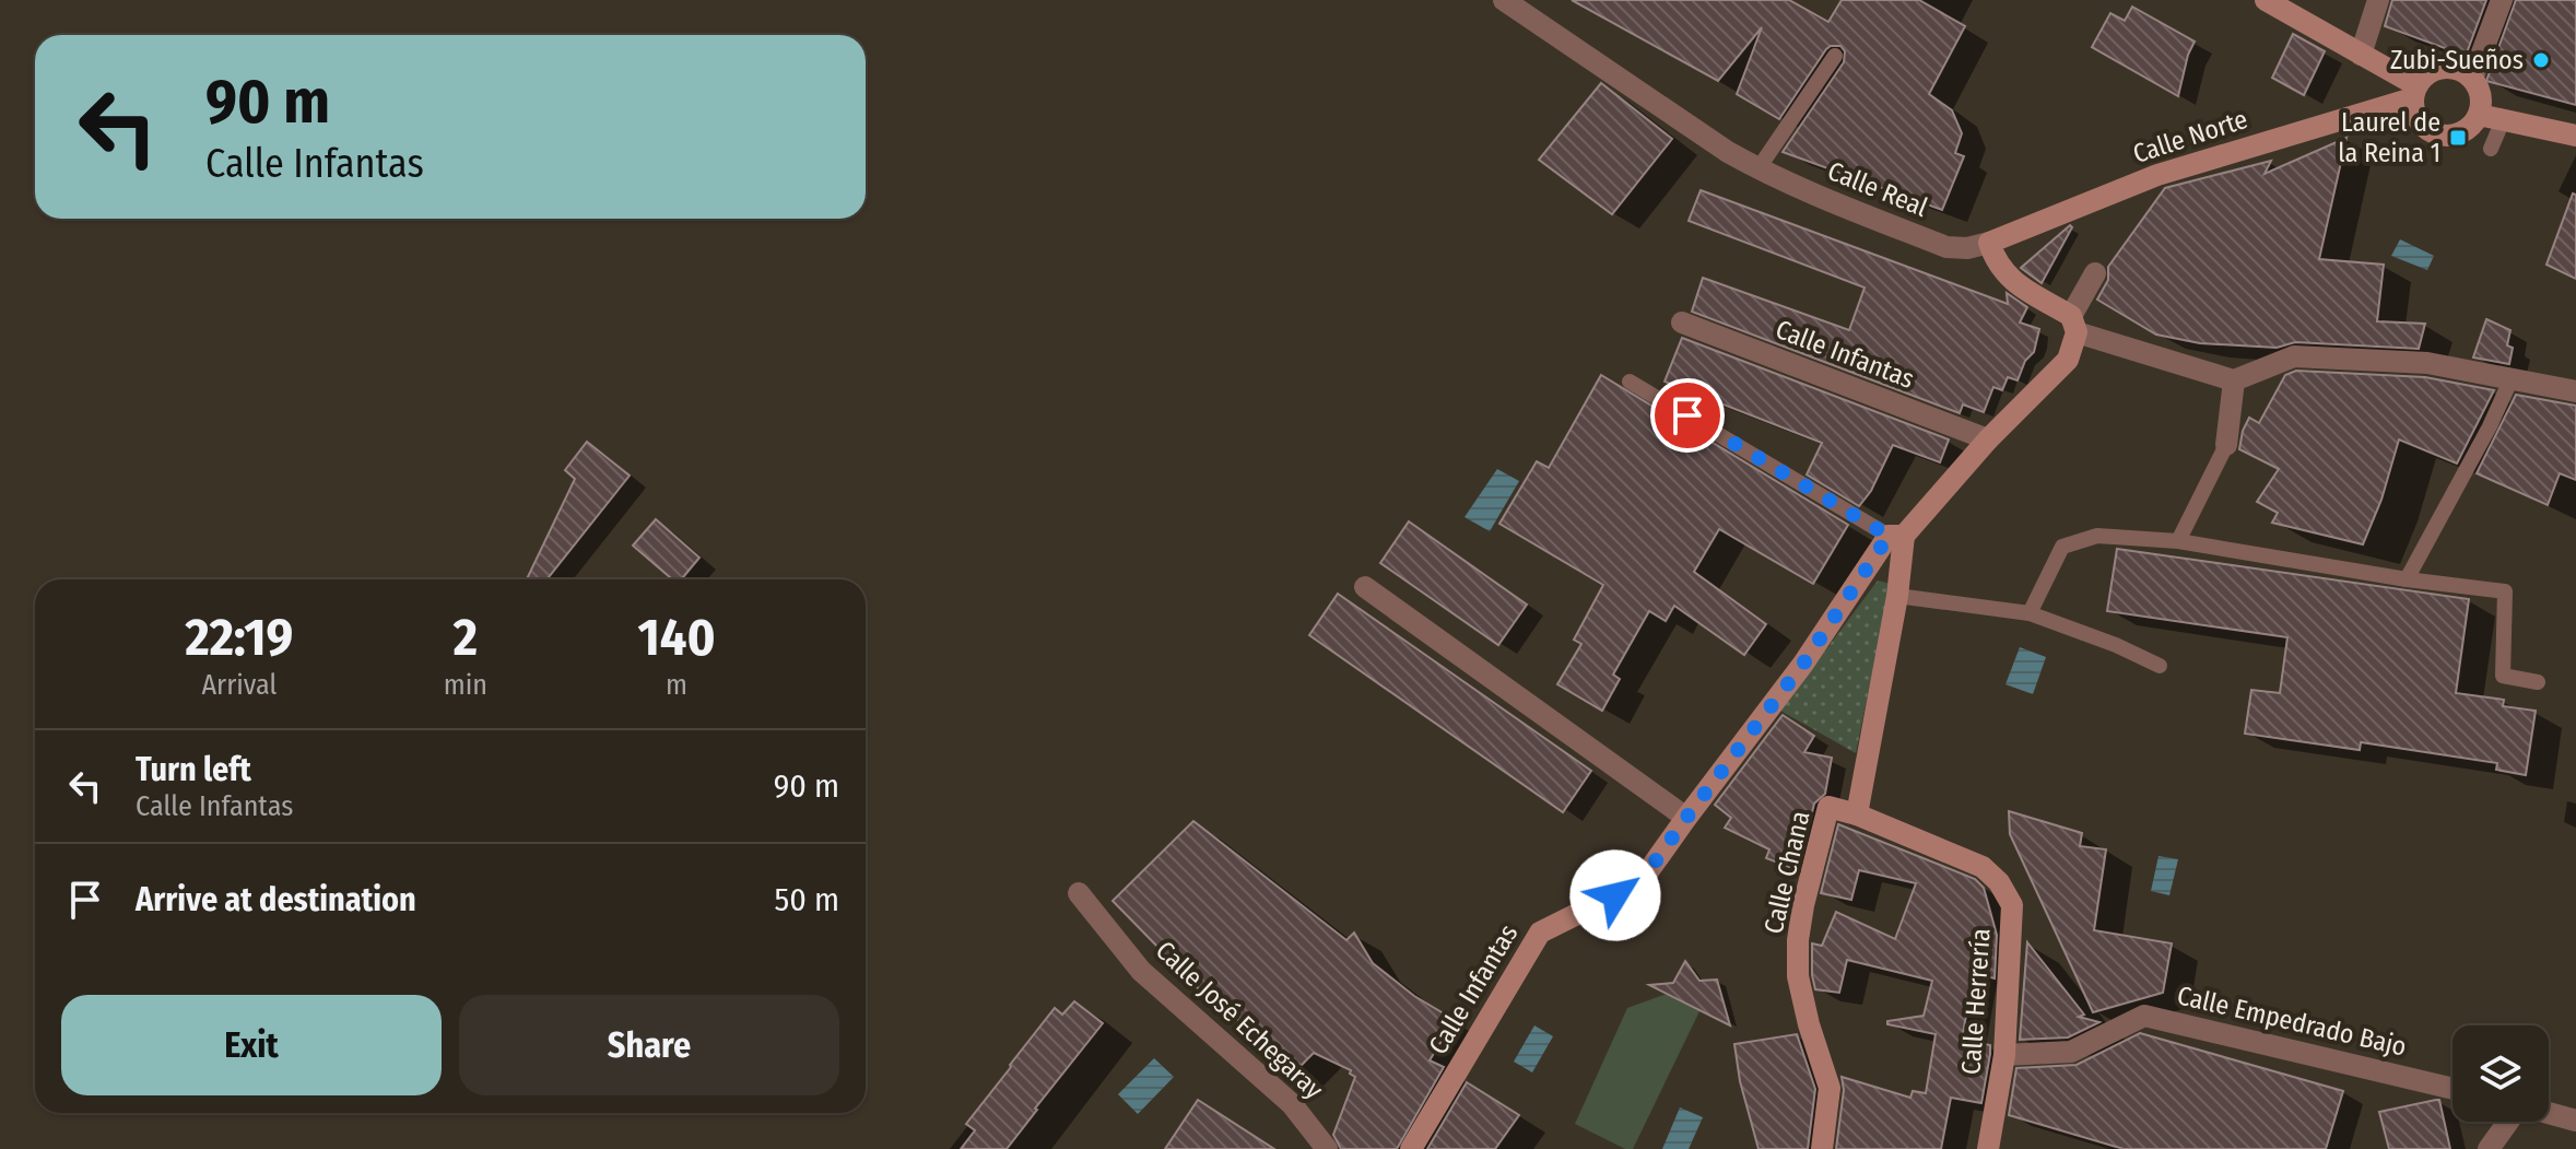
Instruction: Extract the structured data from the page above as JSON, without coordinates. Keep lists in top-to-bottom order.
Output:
{
  "streets": {
    "street": [
      "Calle Norte",
      "Calle Real",
      "Calle Infantas",
      "Calle Chana",
      "Calle Herrería",
      "Calle José Echegaray",
      "Calle Empedrado Bajo"
    ]
  },
  "crossings": [
    ["Calle Norte", "Calle Real"],
    ["Calle Chana", "Calle Herrería"],
    ["Calle Herrería", "Calle Empedrado Bajo"]
  ],
  "places": {
    "other": ["Zubi-Sueños"],
    "transit": ["Laurel de la Reina 1"]
  },
  "page": {
    "turn": ["90 m", "Calle Infantas"],
    "eta": [
      "22:19",
      "Arrival",
      "2",
      "min",
      "140",
      "m"
    ],
    "list": [
      {
        "name": "Turn left",
        "note": "Calle Infantas",
        "value": "90 m"
      },
      {
        "name": "Arrive at destination",
        "value": "50 m"
      }
    ],
    "buttons": ["Exit", "Share"]
  }
}
